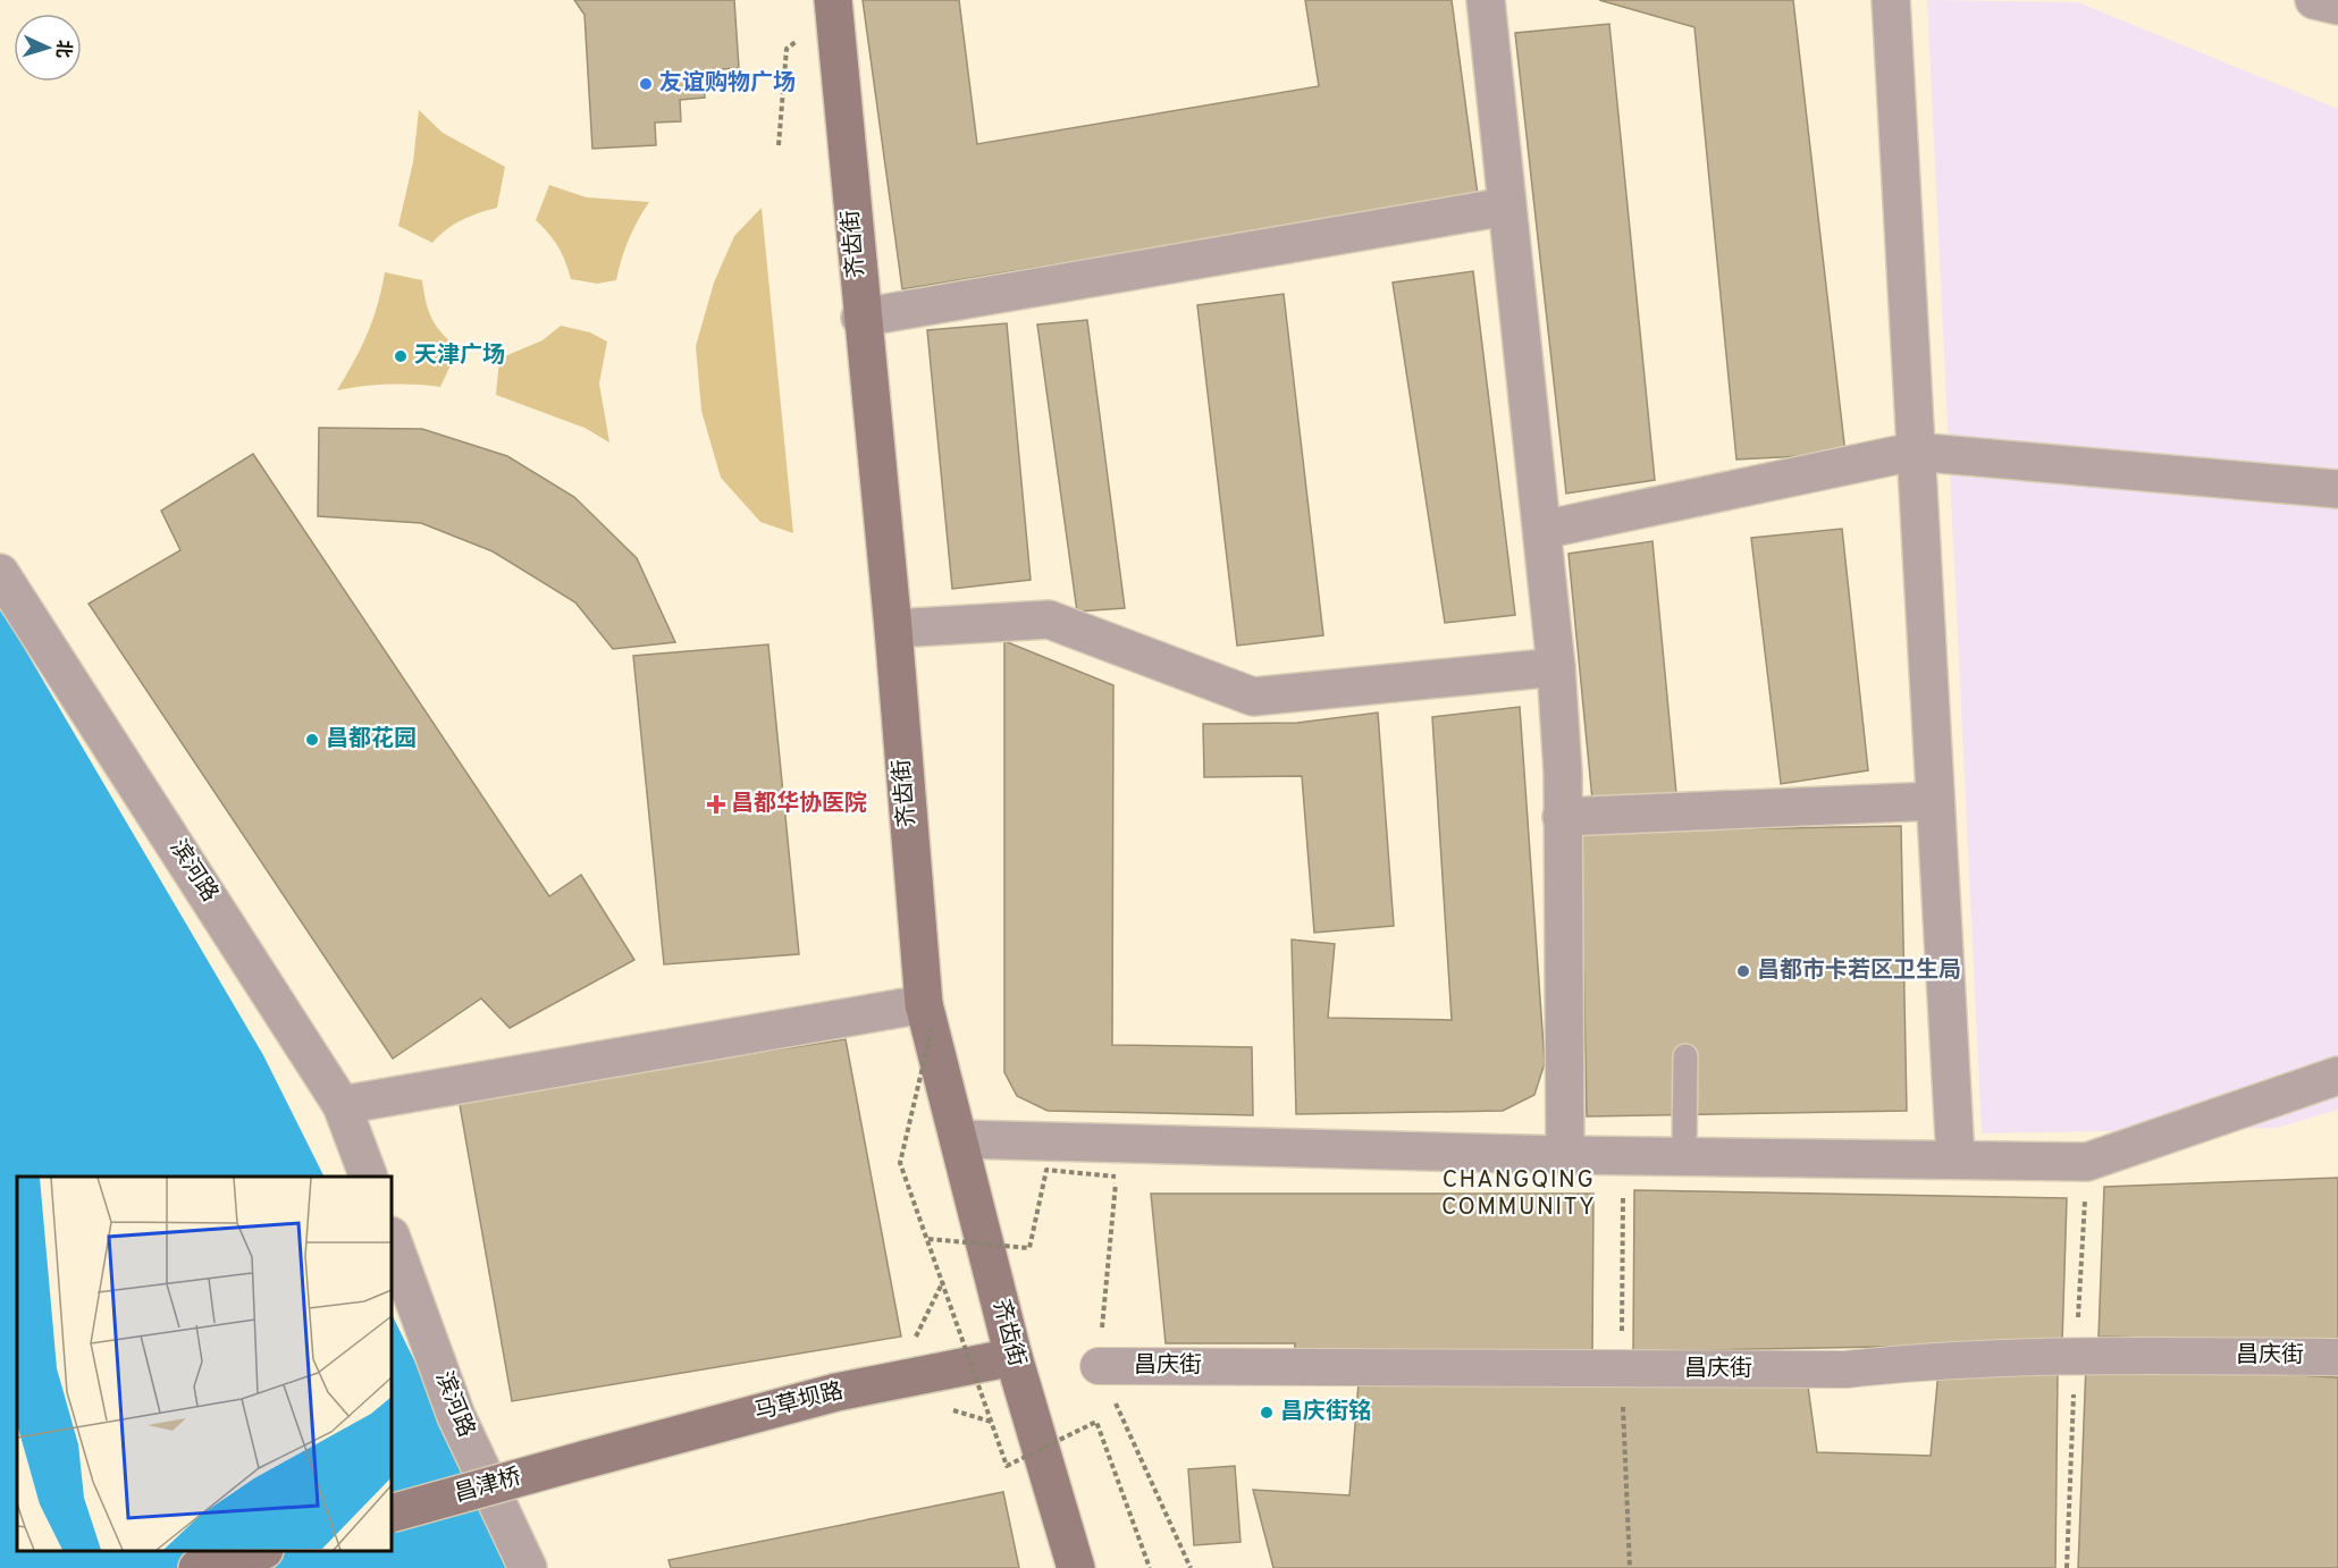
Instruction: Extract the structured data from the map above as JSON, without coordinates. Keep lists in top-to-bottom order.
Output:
{
  "streets": {
    "main road": ["齐齿街", "马草坝路", "昌津桥"],
    "street": ["滨河路", "昌庆街"]
  },
  "crossings": [
    ["齐齿街", "马草坝路"],
    ["马草坝路", "昌津桥"]
  ],
  "districts": ["CHANGQING COMMUNITY"],
  "places": {
    "other": [
      "友谊购物广场",
      "天津广场",
      "昌都花园",
      "昌都市卡若区卫生局",
      "昌庆街铭"
    ],
    "health": ["昌都华协医院"]
  },
  "north": "right"
}
